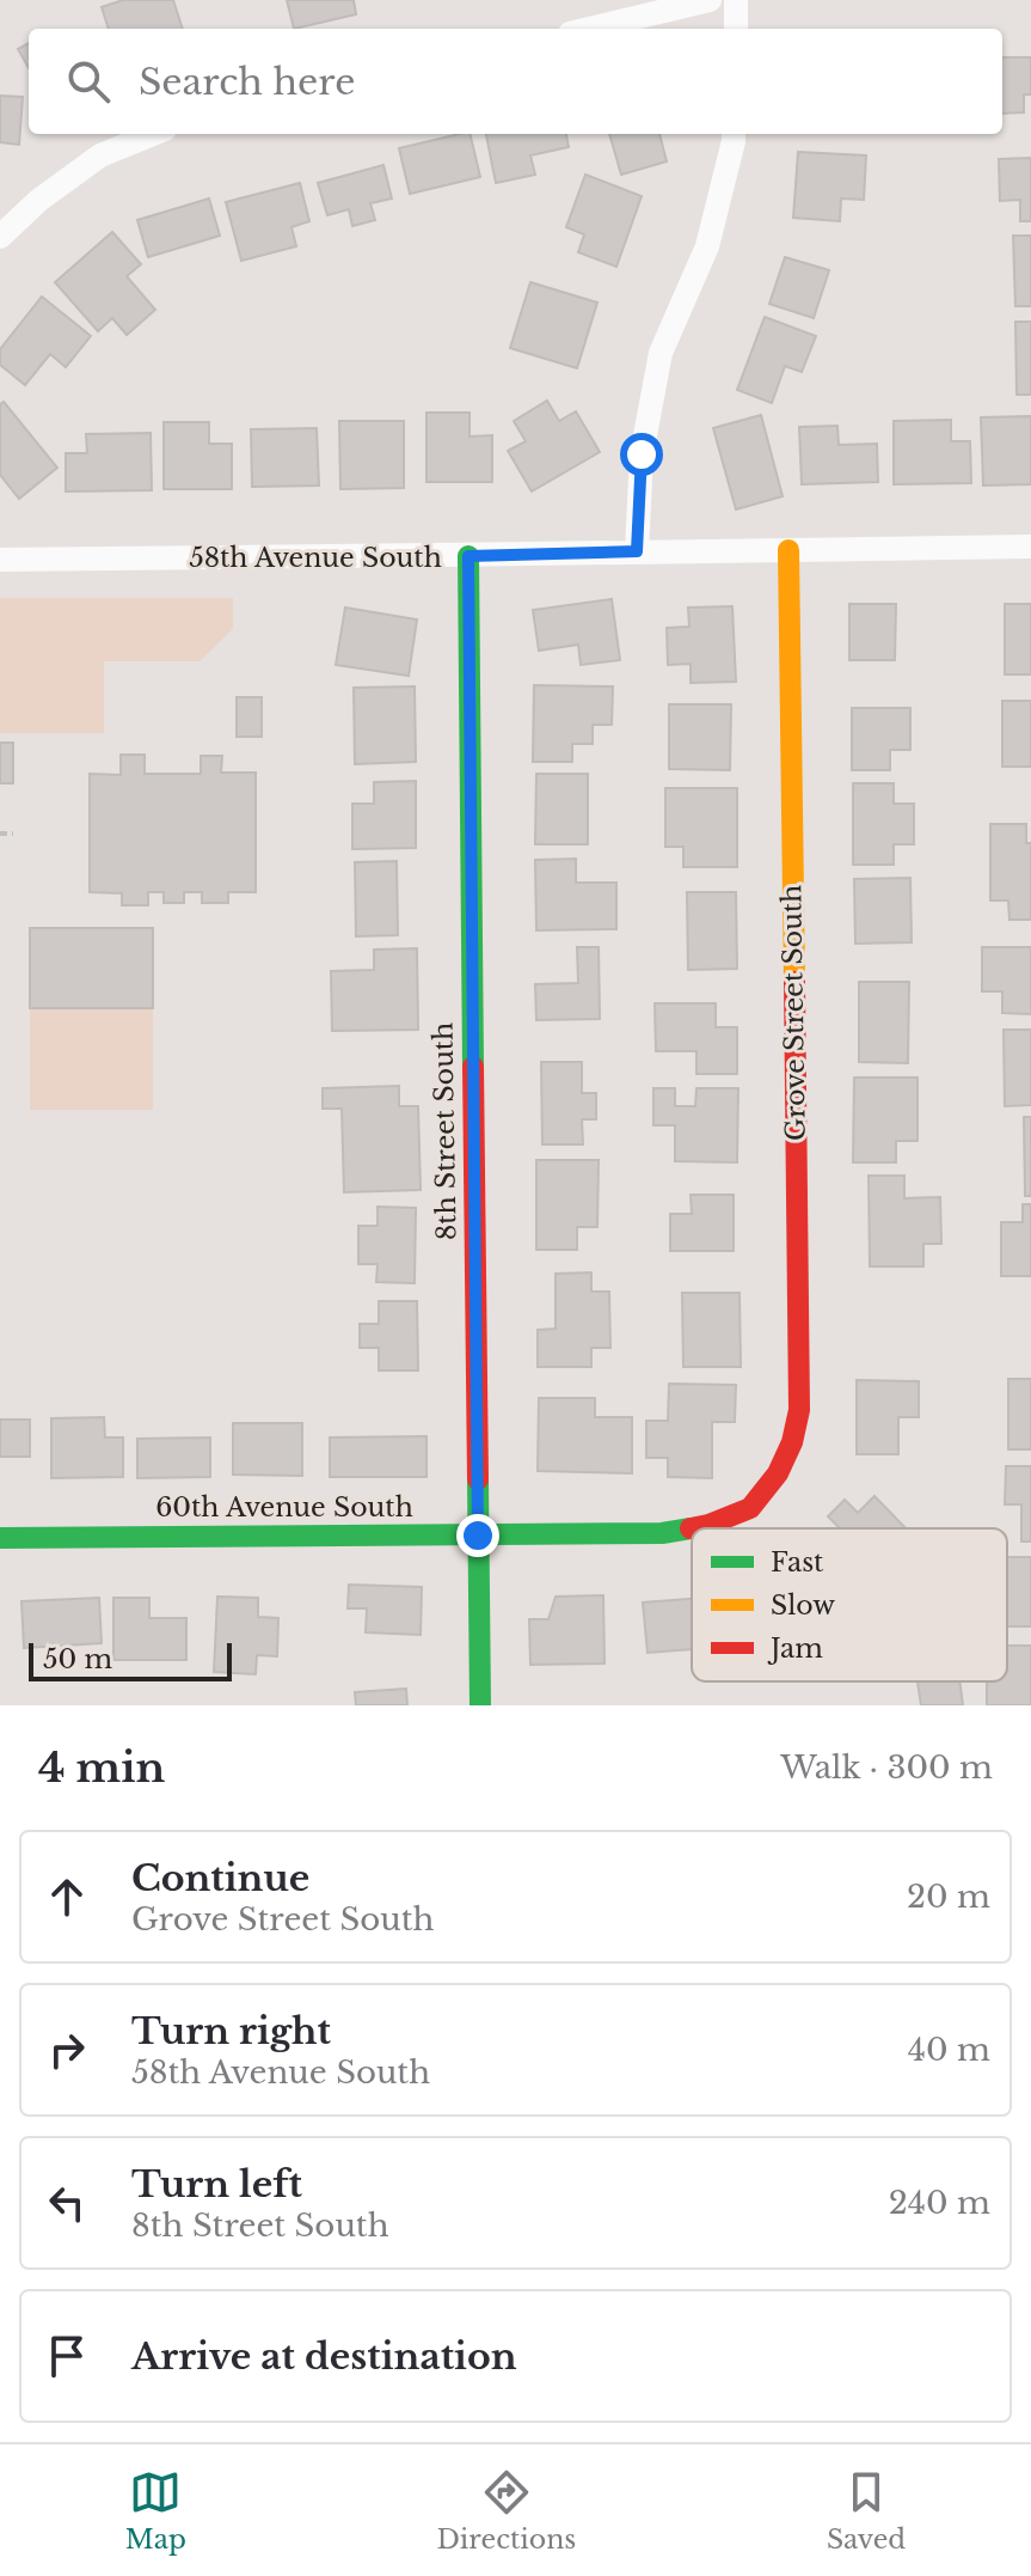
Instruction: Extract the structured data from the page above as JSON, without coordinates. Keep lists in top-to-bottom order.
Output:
{
  "streets": {
    "street": [
      "58th Avenue South",
      "Grove Street South",
      "8th Street South",
      "60th Avenue South"
    ]
  },
  "crossings": [
    ["58th Avenue South", "Grove Street South"],
    ["58th Avenue South", "8th Street South"],
    ["Grove Street South", "60th Avenue South"],
    ["8th Street South", "60th Avenue South"]
  ],
  "legend": ["Fast", "Slow", "Jam"],
  "scale_bar": "50 m",
  "page": {
    "search": "Search here",
    "scale": "50 m",
    "heading": ["4 min", "Walk · 300 m"],
    "list": [
      ["Continue", "Grove Street South", "20 m"],
      ["Turn right", "58th Avenue South", "40 m"],
      ["Turn left", "8th Street South", "240 m"],
      "Arrive at destination"
    ],
    "nav": ["Map", "Directions", "Saved"]
  }
}
